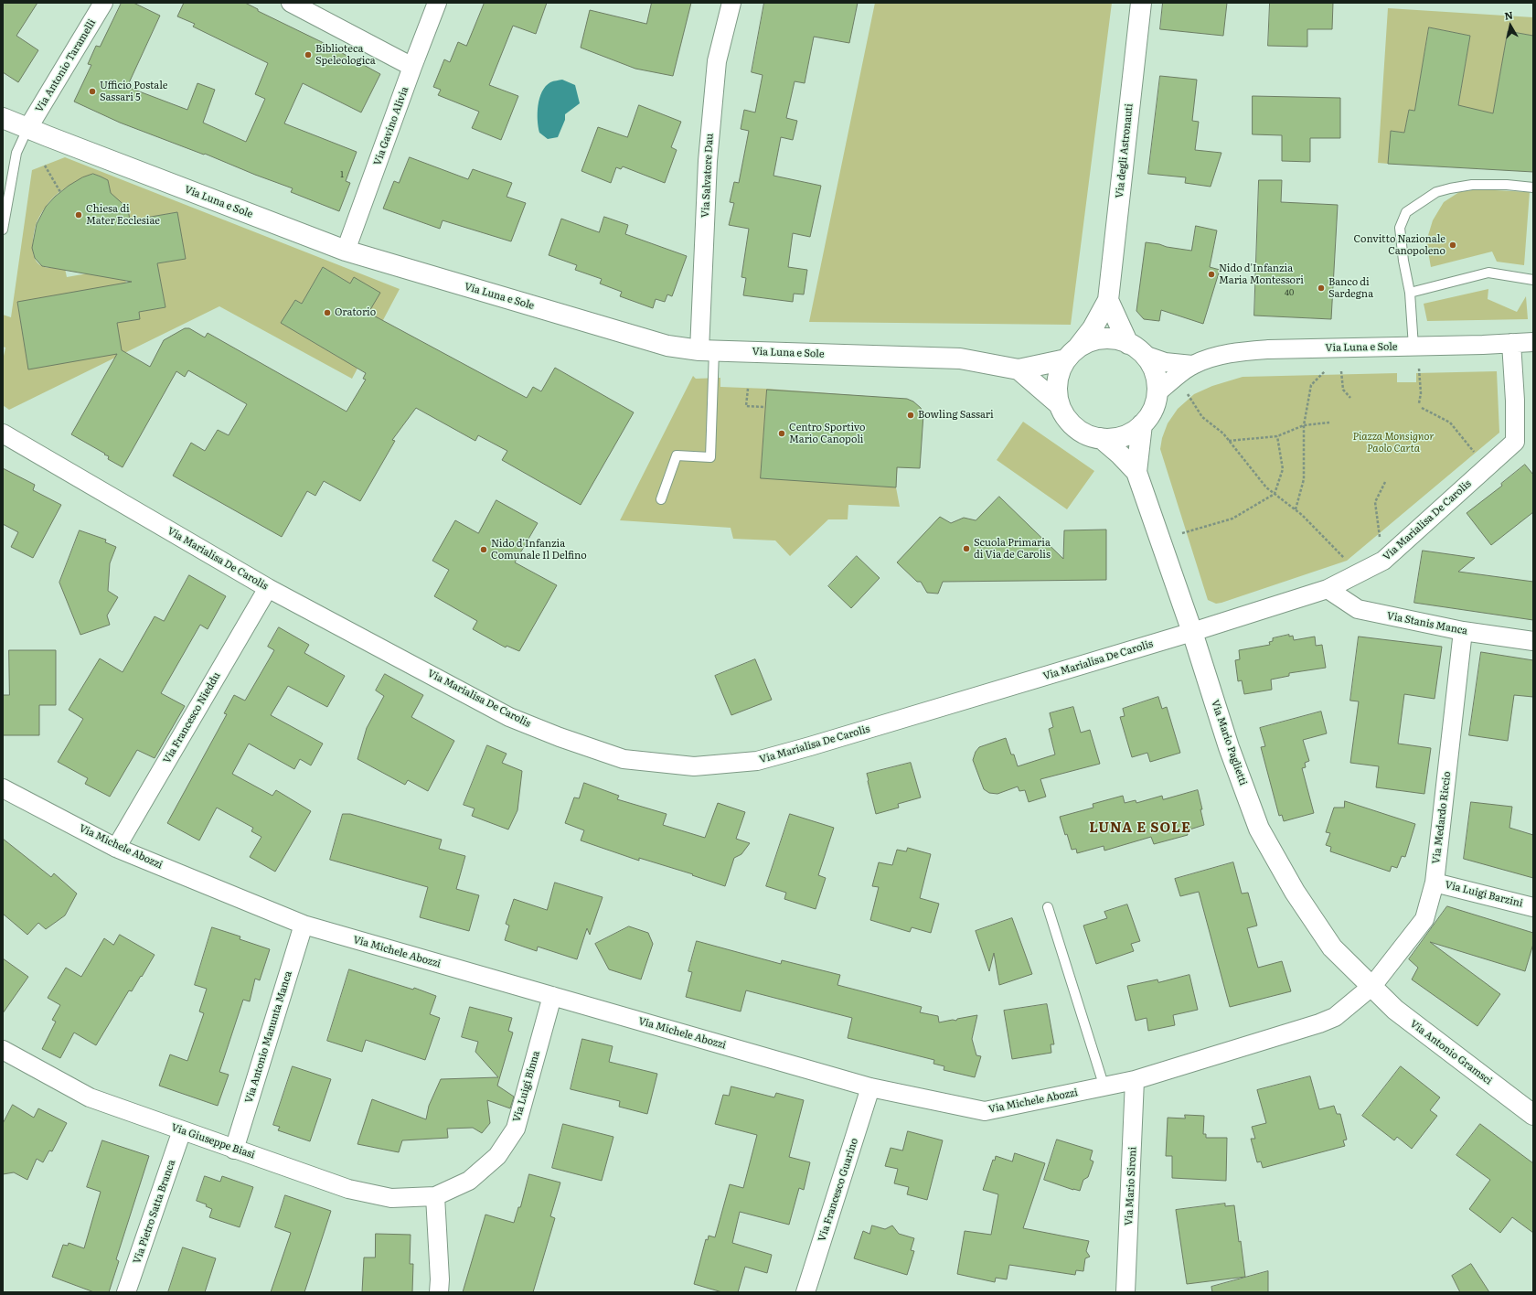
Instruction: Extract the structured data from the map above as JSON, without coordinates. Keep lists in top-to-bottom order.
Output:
{
  "streets": {
    "main road": [
      "Via degli Astronauti",
      "Via Luna e Sole",
      "Via Mario Paglietti",
      "Via Antonio Gramsci"
    ],
    "street": [
      "Via Antonio Taramelli",
      "Via Gavino Alivia",
      "Via Salvatore Dau",
      "Via Marialisa De Carolis",
      "Via Stanis Manca",
      "Via Francesco Nieddu",
      "Via Medardo Riccio",
      "Via Michele Abozzi",
      "Via Luigi Barzini",
      "Via Antonio Manunta Manca",
      "Via Luigi Binna",
      "Via Giuseppe Biasi",
      "Via Mario Sironi",
      "Via Francesco Guarino",
      "Via Pietro Satta Branca"
    ]
  },
  "crossings": [
    ["Via Antonio Taramelli", "Via Luna e Sole"],
    ["Via Gavino Alivia", "Via Luna e Sole"],
    ["Via degli Astronauti", "Via Luna e Sole"],
    ["Via Salvatore Dau", "Via Luna e Sole"],
    ["Via Luna e Sole", "Via Marialisa De Carolis"],
    ["Via Marialisa De Carolis", "Via Stanis Manca"],
    ["Via Marialisa De Carolis", "Via Francesco Nieddu"],
    ["Via Marialisa De Carolis", "Via Mario Paglietti"],
    ["Via Stanis Manca", "Via Medardo Riccio"],
    ["Via Francesco Nieddu", "Via Michele Abozzi"],
    ["Via Mario Paglietti", "Via Medardo Riccio"],
    ["Via Mario Paglietti", "Via Michele Abozzi"],
    ["Via Mario Paglietti", "Via Antonio Gramsci"],
    ["Via Medardo Riccio", "Via Michele Abozzi"],
    ["Via Medardo Riccio", "Via Luigi Barzini"],
    ["Via Medardo Riccio", "Via Antonio Gramsci"],
    ["Via Michele Abozzi", "Via Antonio Manunta Manca"],
    ["Via Michele Abozzi", "Via Antonio Gramsci"],
    ["Via Michele Abozzi", "Via Luigi Binna"],
    ["Via Michele Abozzi", "Via Mario Sironi"],
    ["Via Michele Abozzi", "Via Francesco Guarino"],
    ["Via Antonio Manunta Manca", "Via Giuseppe Biasi"],
    ["Via Luigi Binna", "Via Giuseppe Biasi"],
    ["Via Giuseppe Biasi", "Via Pietro Satta Branca"]
  ],
  "districts": ["LUNA E SOLE"],
  "parks": ["Piazza Monsignor Paolo Carta"],
  "places": [
    "Biblioteca Speleologica",
    "Ufficio Postale Sassari 5",
    "Chiesa di Mater Ecclesiae",
    "Convitto Nazionale Canopoleno",
    "Nido d'Infanzia Maria Montessori",
    "Banco di Sardegna",
    "Oratorio",
    "Bowling Sassari",
    "Centro Sportivo Mario Canopoli",
    "Scuola Primaria di Via de Carolis",
    "Nido d'Infanzia Comunale Il Delfino"
  ],
  "house_numbers": ["1", "40"],
  "north": "top"
}
